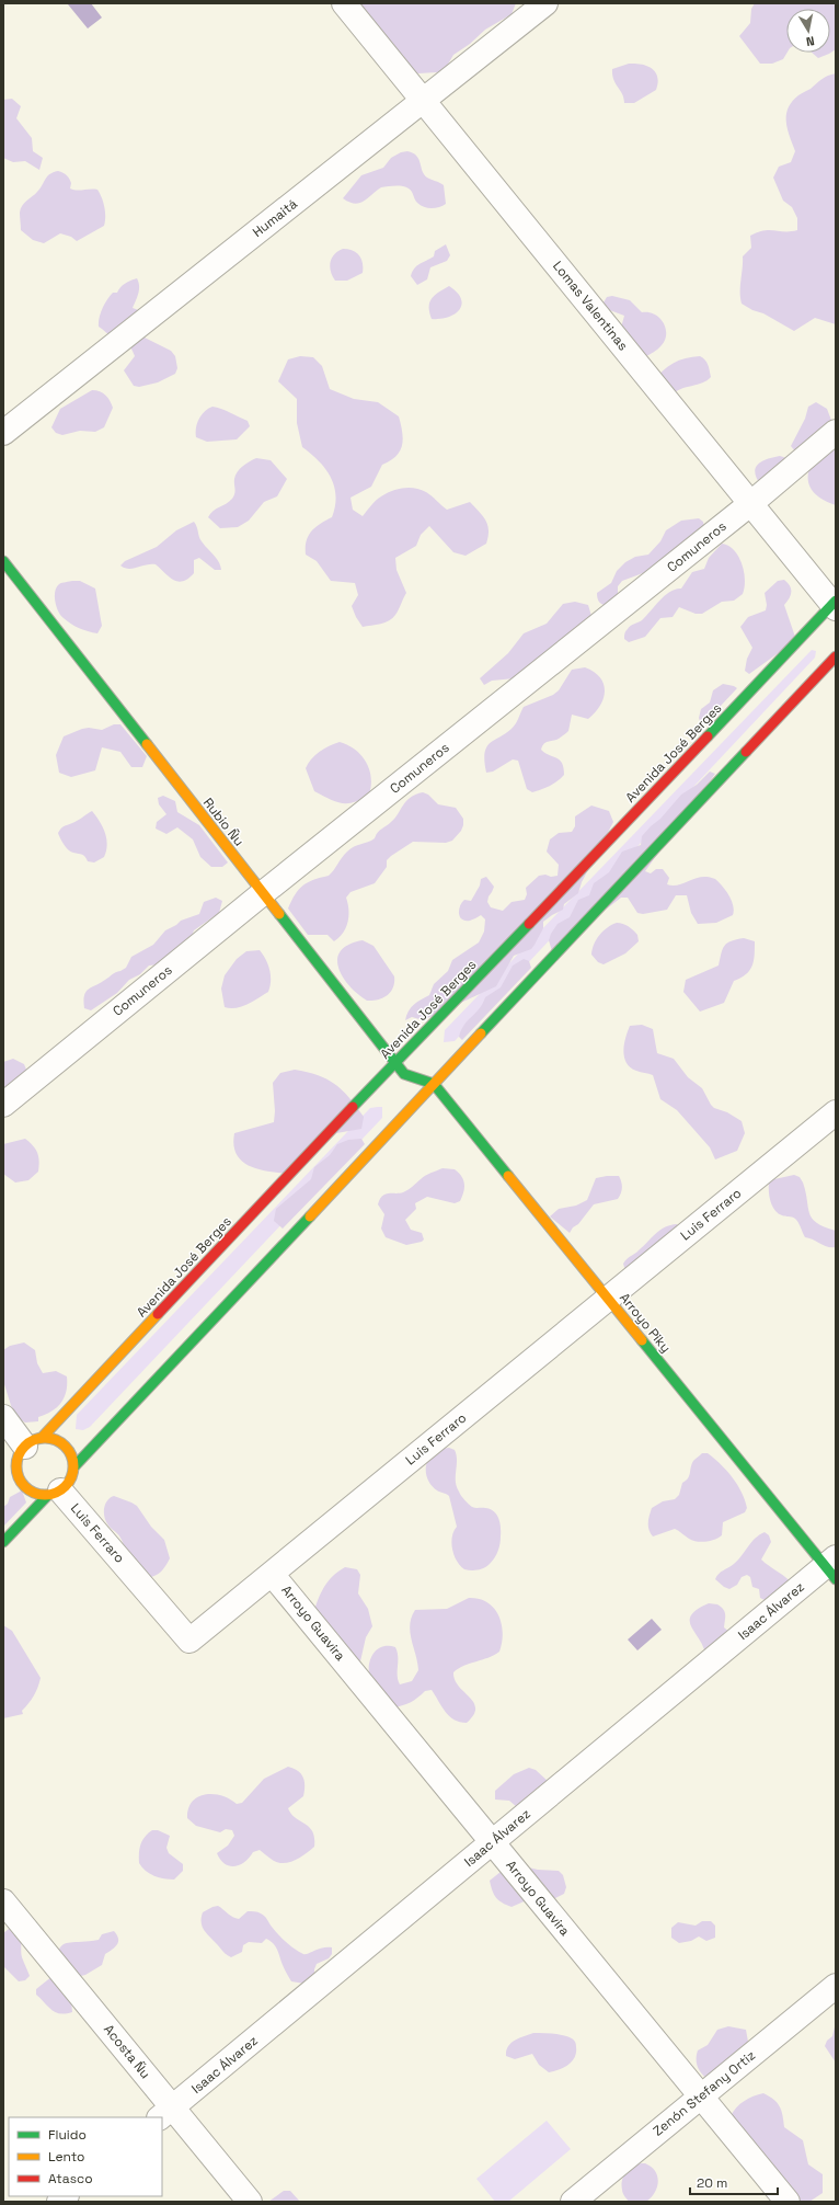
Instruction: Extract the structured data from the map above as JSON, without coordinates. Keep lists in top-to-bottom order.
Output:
{
  "streets": {
    "main road": ["Avenida José Berges", "Rubio Ñu", "Arroyo Piky"],
    "street": [
      "Humaitá",
      "Lomas Valentinas",
      "Comuneros",
      "Luis Ferraro",
      "Isaac Álvarez",
      "Arroyo Guavira",
      "Acosta Ñu",
      "Zenón Stefany Ortiz"
    ]
  },
  "crossings": [
    ["Humaitá", "Lomas Valentinas"],
    ["Lomas Valentinas", "Comuneros"],
    ["Lomas Valentinas", "Avenida José Berges"],
    ["Comuneros", "Rubio Ñu"],
    ["Avenida José Berges", "Rubio Ñu"],
    ["Avenida José Berges", "Luis Ferraro"],
    ["Rubio Ñu", "Arroyo Piky"],
    ["Luis Ferraro", "Arroyo Piky"],
    ["Luis Ferraro", "Arroyo Guavira"],
    ["Arroyo Piky", "Isaac Álvarez"],
    ["Isaac Álvarez", "Arroyo Guavira"],
    ["Isaac Álvarez", "Acosta Ñu"],
    ["Arroyo Guavira", "Zenón Stefany Ortiz"]
  ],
  "legend": ["Fluido", "Lento", "Atasco"],
  "scale_bar": "20 m",
  "north": "bottom"
}
